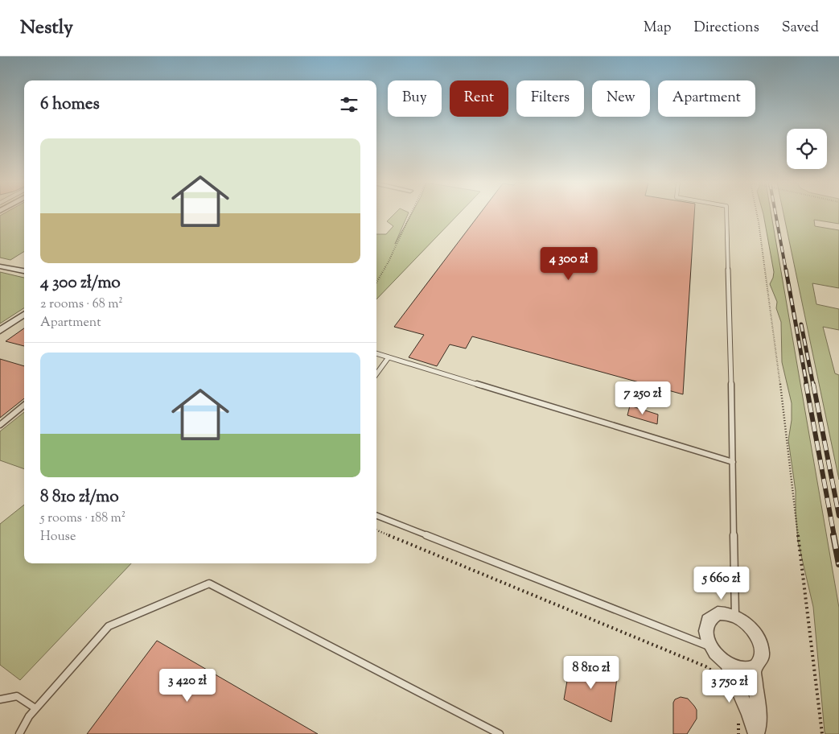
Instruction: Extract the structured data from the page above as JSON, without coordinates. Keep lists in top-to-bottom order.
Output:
{
  "page": {
    "header": "Nestly",
    "nav": ["Map", "Directions", "Saved"],
    "chip": [
      "Buy",
      "Rent",
      "Filters",
      "New",
      "Apartment"
    ],
    "heading": "6 homes",
    "list": [
      {
        "name": "4 300 zł/mo",
        "note": "2 rooms · 68 m² · Apartment"
      },
      {
        "name": "8 810 zł/mo",
        "note": "5 rooms · 188 m² · House"
      }
    ],
    "price": [
      "4 300 zł",
      "7 250 zł",
      "5 660 zł",
      "8 810 zł",
      "3 420 zł",
      "3 750 zł"
    ]
  }
}
